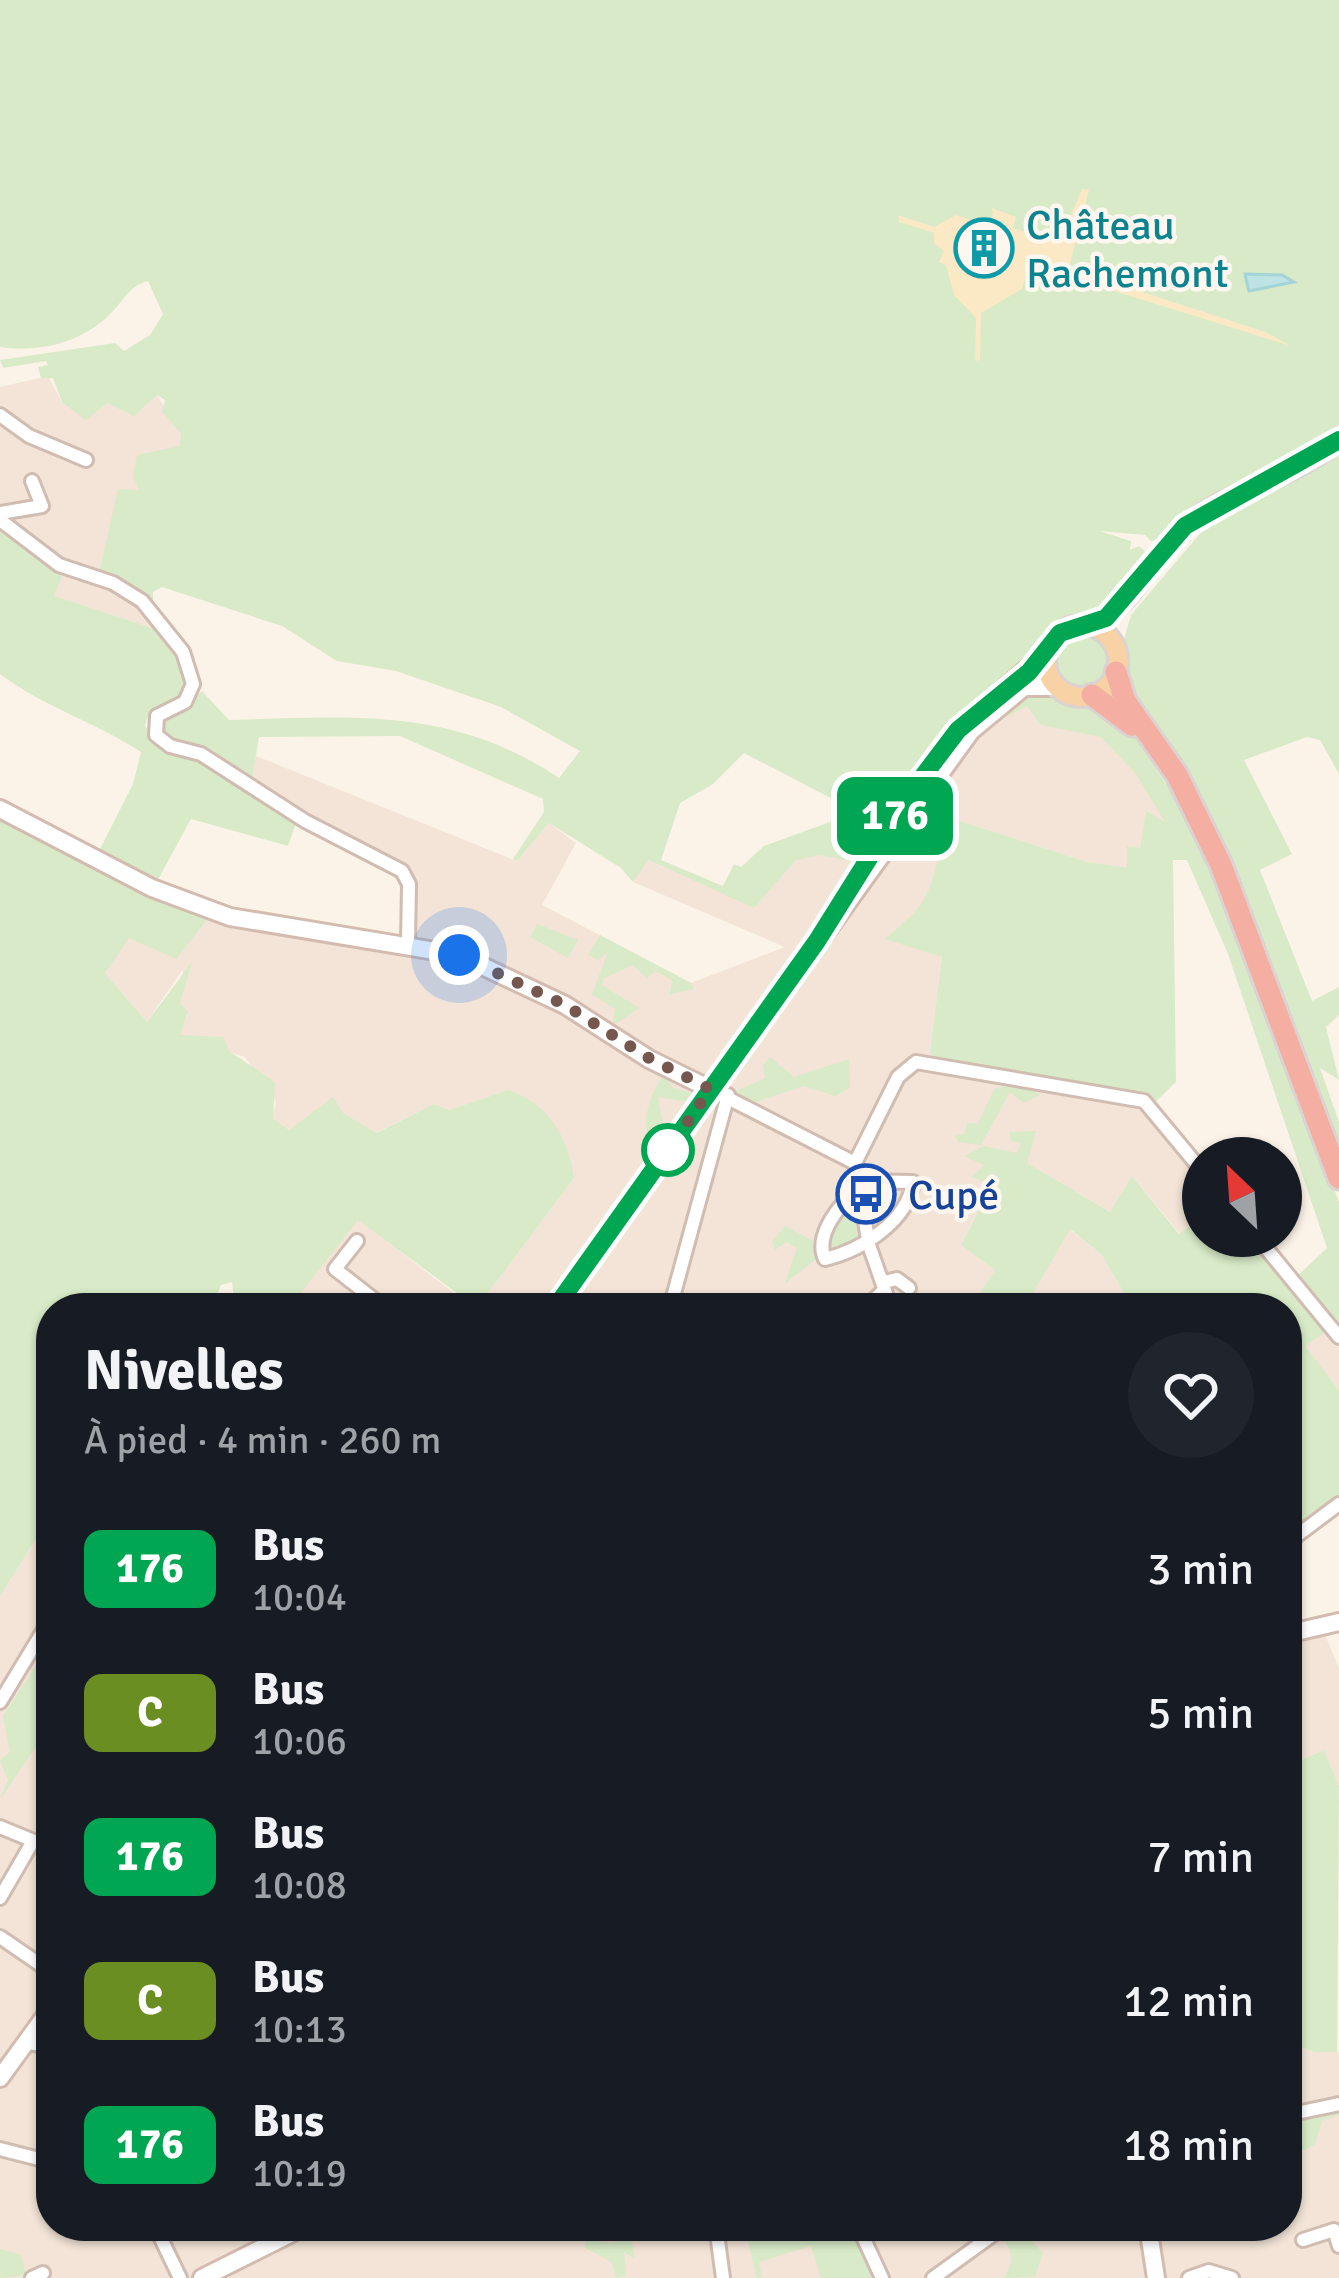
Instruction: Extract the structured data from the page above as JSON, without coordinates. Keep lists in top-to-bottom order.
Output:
{
  "places": {
    "building": ["Château Rachemont"],
    "bus stop": ["Cupé"]
  },
  "lines": ["bus line 176"],
  "north": "top left",
  "page": {
    "on_map": "176",
    "heading": ["Nivelles", "À pied · 4 min · 260 m"],
    "list": [
      {
        "mark": "176",
        "name": "Bus",
        "note": "10:04",
        "value": "3 min"
      },
      {
        "mark": "C",
        "name": "Bus",
        "note": "10:06",
        "value": "5 min"
      },
      {
        "mark": "176",
        "name": "Bus",
        "note": "10:08",
        "value": "7 min"
      },
      {
        "mark": "C",
        "name": "Bus",
        "note": "10:13",
        "value": "12 min"
      },
      {
        "mark": "176",
        "name": "Bus",
        "note": "10:19",
        "value": "18 min"
      }
    ]
  }
}
